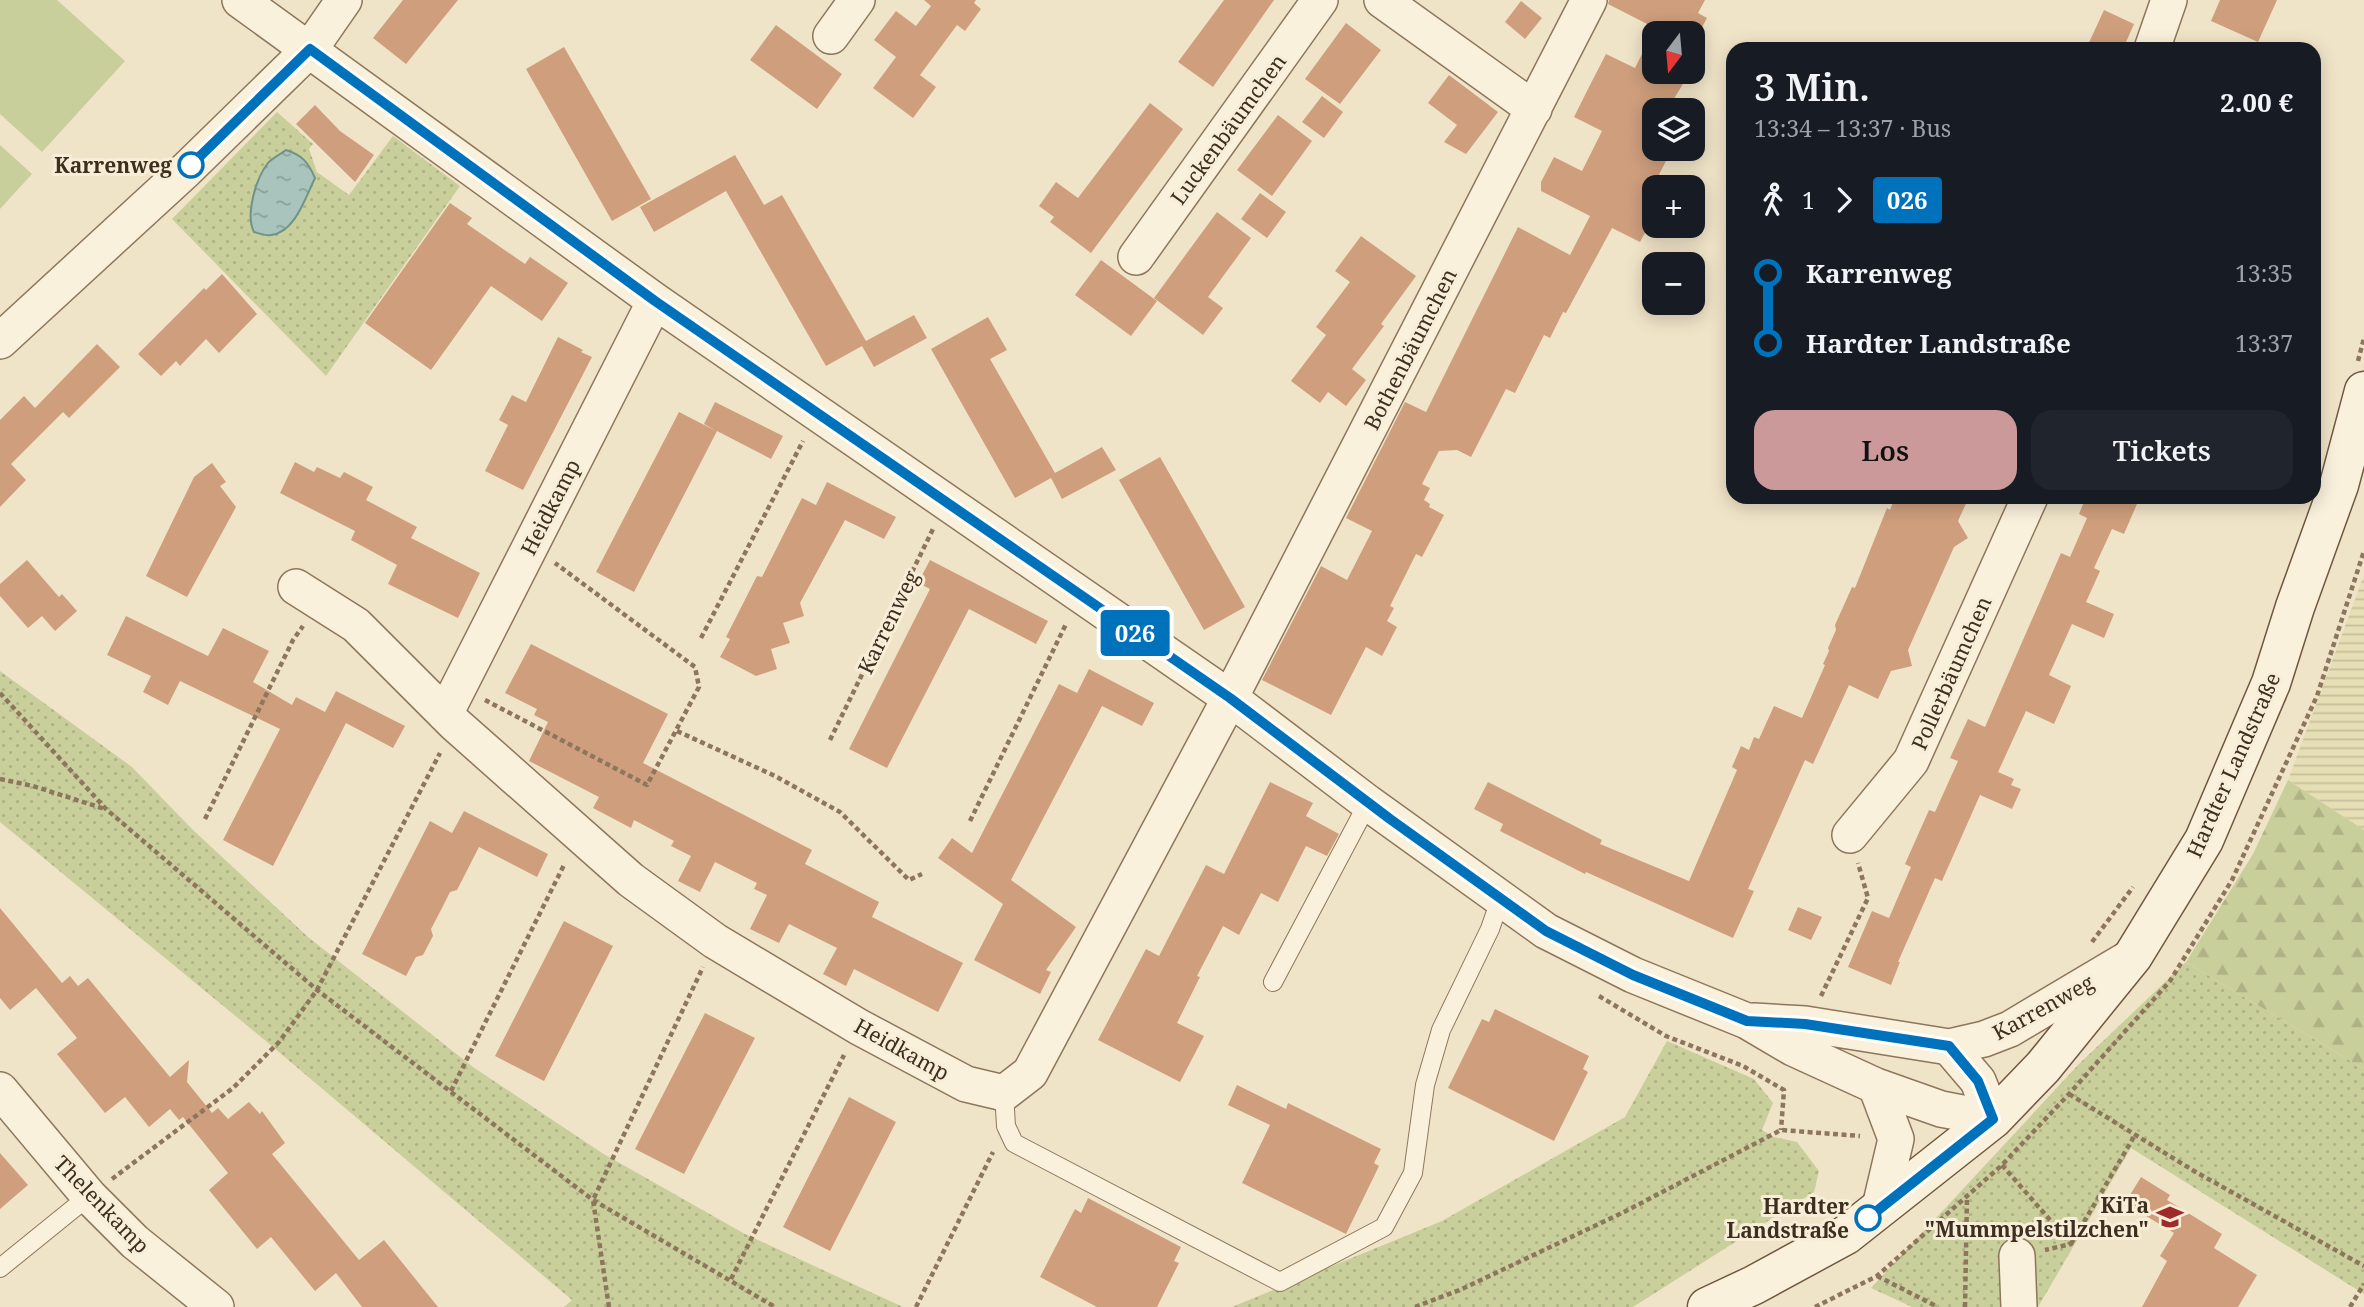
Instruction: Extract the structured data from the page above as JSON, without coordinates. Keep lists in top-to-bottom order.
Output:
{
  "streets": {
    "main road": ["Hardter Landstraße"],
    "street": [
      "Luckenbäumchen",
      "Bothenbäumchen",
      "Heidkamp",
      "Karrenweg",
      "Pollerbäumchen",
      "Thelenkamp"
    ]
  },
  "crossings": [
    ["Bothenbäumchen", "Karrenweg"],
    ["Heidkamp", "Karrenweg"],
    ["Karrenweg", "Hardter Landstraße"]
  ],
  "places": {
    "other": ["Karrenweg", "Hardter Landstraße"],
    "school or university": ["KiTa \"Mummpelstilzchen\""]
  },
  "lines": ["bus line 026"],
  "north": "bottom",
  "page": {
    "on_map": "026",
    "map_buttons": ["+", "−"],
    "heading": ["3 Min.", "13:34 – 13:37 · Bus", "2.00 €"],
    "legs": ["1", "026"],
    "list": [
      {
        "name": "Karrenweg",
        "value": "13:35"
      },
      {
        "name": "Hardter Landstraße",
        "value": "13:37"
      }
    ],
    "buttons": ["Los", "Tickets"]
  }
}
